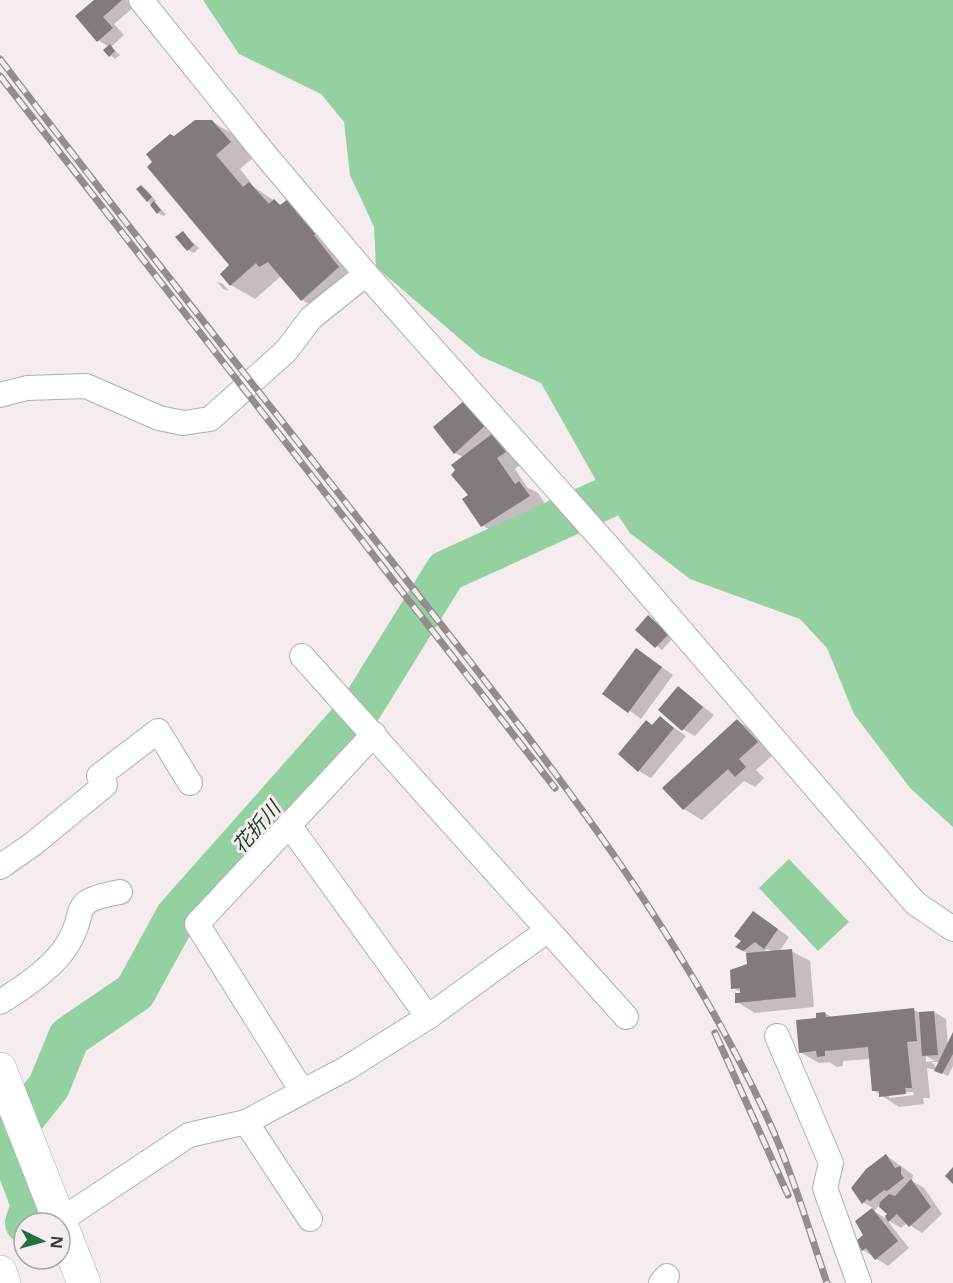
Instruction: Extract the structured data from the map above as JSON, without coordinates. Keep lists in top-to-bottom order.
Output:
{
  "water": ["花折川"],
  "north": "right"
}
